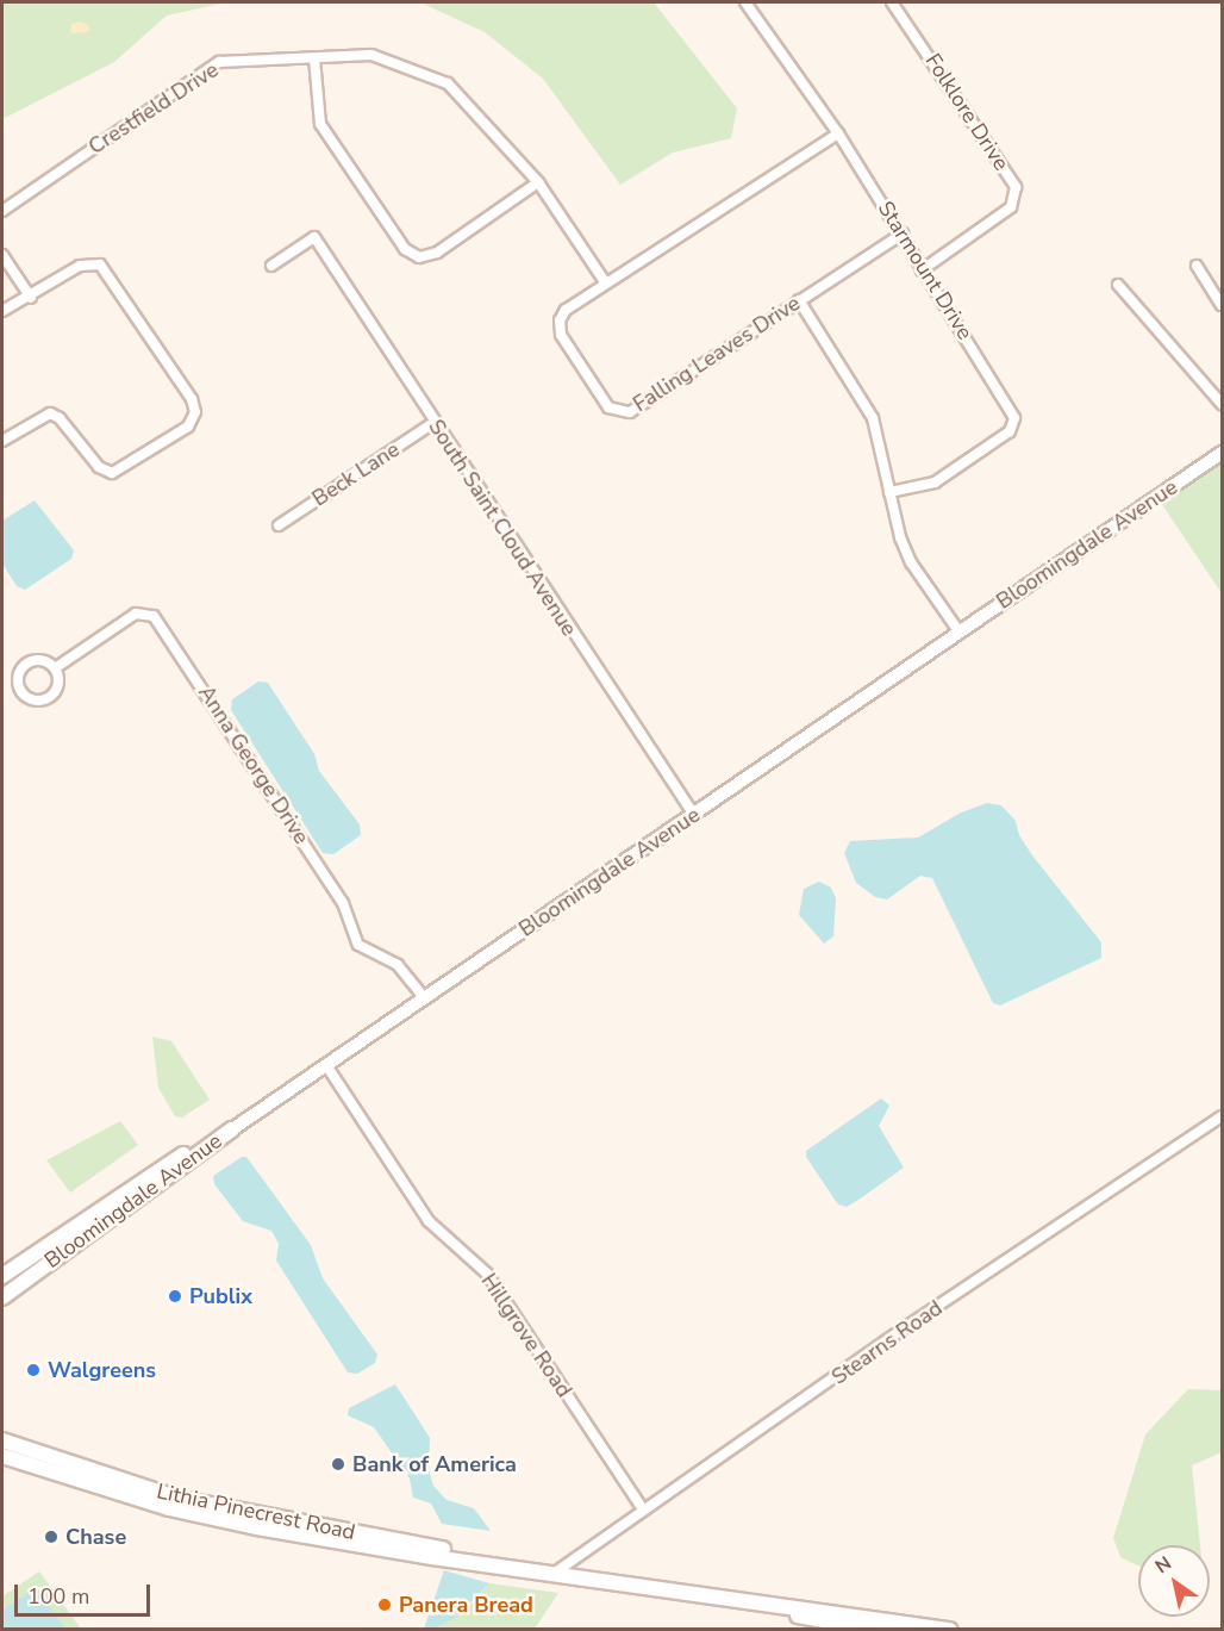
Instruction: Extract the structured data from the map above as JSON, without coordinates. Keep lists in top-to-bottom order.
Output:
{
  "streets": {
    "main road": ["Bloomingdale Avenue", "Lithia Pinecrest Road"],
    "street": [
      "Crestfield Drive",
      "Folklore Drive",
      "Starmount Drive",
      "Falling Leaves Drive",
      "Beck Lane",
      "South Saint Cloud Avenue",
      "Anna George Drive",
      "Hillgrove Road",
      "Stearns Road"
    ]
  },
  "crossings": [
    ["Crestfield Drive", "Falling Leaves Drive"],
    ["Folklore Drive", "Starmount Drive"],
    ["Starmount Drive", "Falling Leaves Drive"],
    ["Beck Lane", "South Saint Cloud Avenue"],
    ["South Saint Cloud Avenue", "Bloomingdale Avenue"],
    ["Bloomingdale Avenue", "Anna George Drive"],
    ["Bloomingdale Avenue", "Hillgrove Road"],
    ["Hillgrove Road", "Stearns Road"],
    ["Stearns Road", "Lithia Pinecrest Road"]
  ],
  "places": [
    "Publix",
    "Walgreens",
    "Bank of America",
    "Chase",
    "Panera Bread"
  ],
  "scale_bar": "100 m",
  "north": "top left"
}
